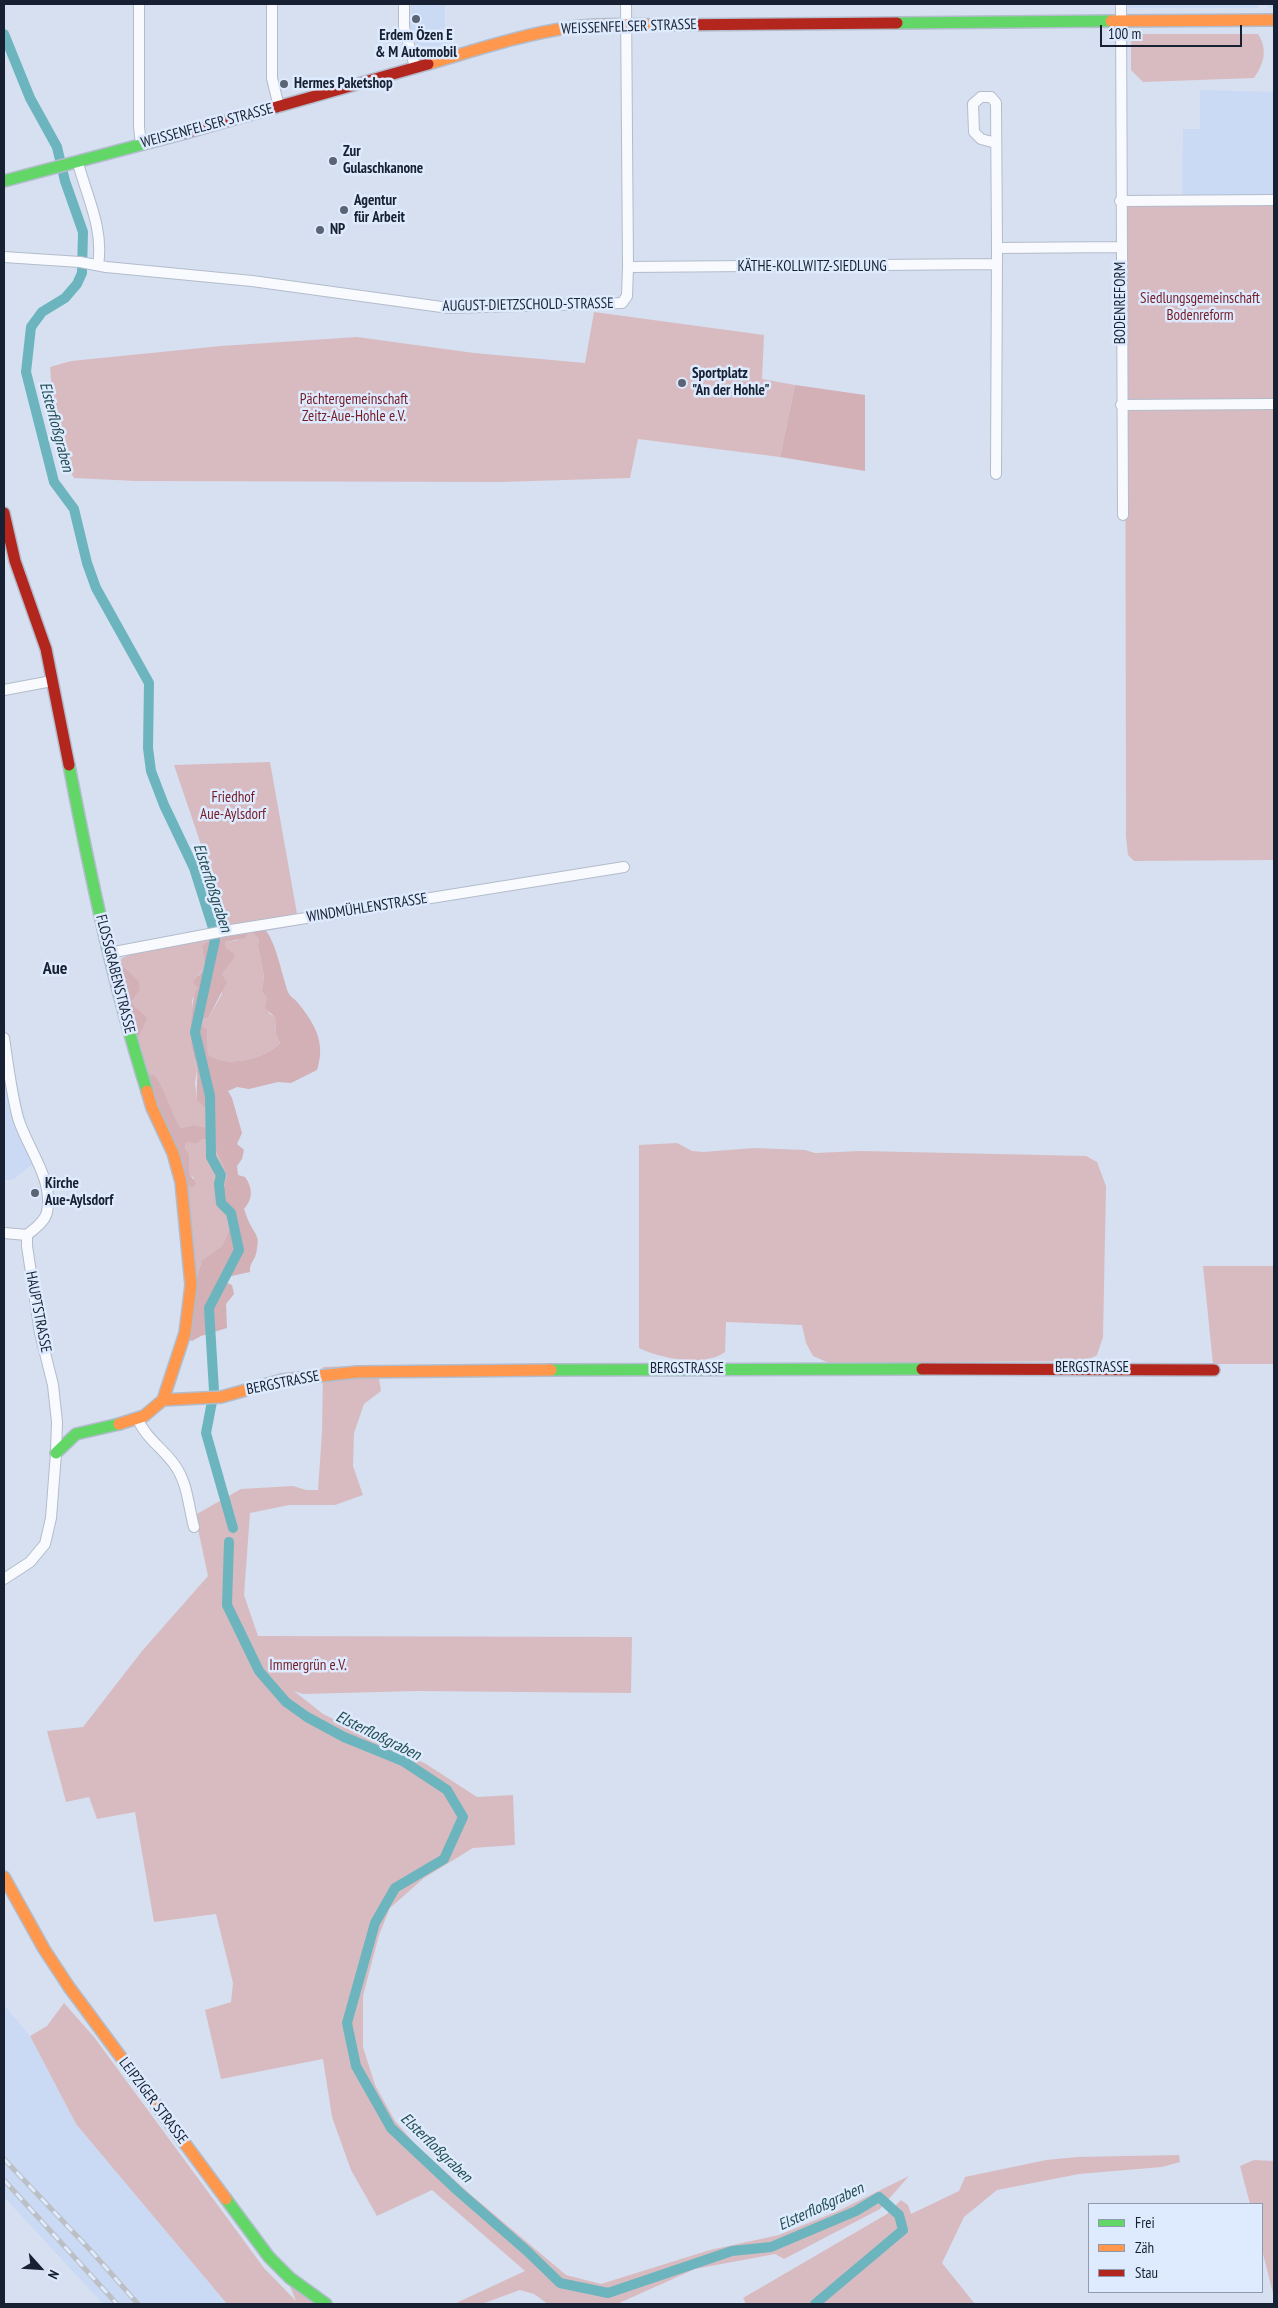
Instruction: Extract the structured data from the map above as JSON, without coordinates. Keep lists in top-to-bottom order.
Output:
{
  "streets": {
    "street": [
      "WEISSENFELSER STRASSE",
      "KÄTHE-KOLLWITZ-SIEDLUNG",
      "BODENREFORM",
      "AUGUST-DIETZSCHOLD-STRASSE",
      "WINDMÜHLENSTRASSE",
      "FLOSSGRABENSTRASSE",
      "HAUPTSTRASSE",
      "BERGSTRASSE",
      "LEIPZIGER STRASSE"
    ]
  },
  "crossings": [
    ["WEISSENFELSER STRASSE", "BODENREFORM"],
    ["WEISSENFELSER STRASSE", "AUGUST-DIETZSCHOLD-STRASSE"],
    ["KÄTHE-KOLLWITZ-SIEDLUNG", "AUGUST-DIETZSCHOLD-STRASSE"],
    ["WINDMÜHLENSTRASSE", "FLOSSGRABENSTRASSE"],
    ["FLOSSGRABENSTRASSE", "BERGSTRASSE"]
  ],
  "districts": ["Aue"],
  "water": ["Elsterfloßgraben"],
  "parks": [
    "Siedlungsgemeinschaft Bodenreform",
    "Pächtergemeinschaft Zeitz-Aue-Hohle e.V.",
    "Friedhof Aue-Aylsdorf",
    "Immergrün e.V."
  ],
  "places": [
    "Erdem Özen E & M Automobil",
    "Hermes Paketshop",
    "Zur Gulaschkanone",
    "Agentur für Arbeit",
    "NP",
    "Sportplatz \"An der Hohle\"",
    "Kirche Aue-Aylsdorf"
  ],
  "legend": ["Frei", "Zäh", "Stau"],
  "scale_bar": "100 m",
  "north": "bottom right"
}
